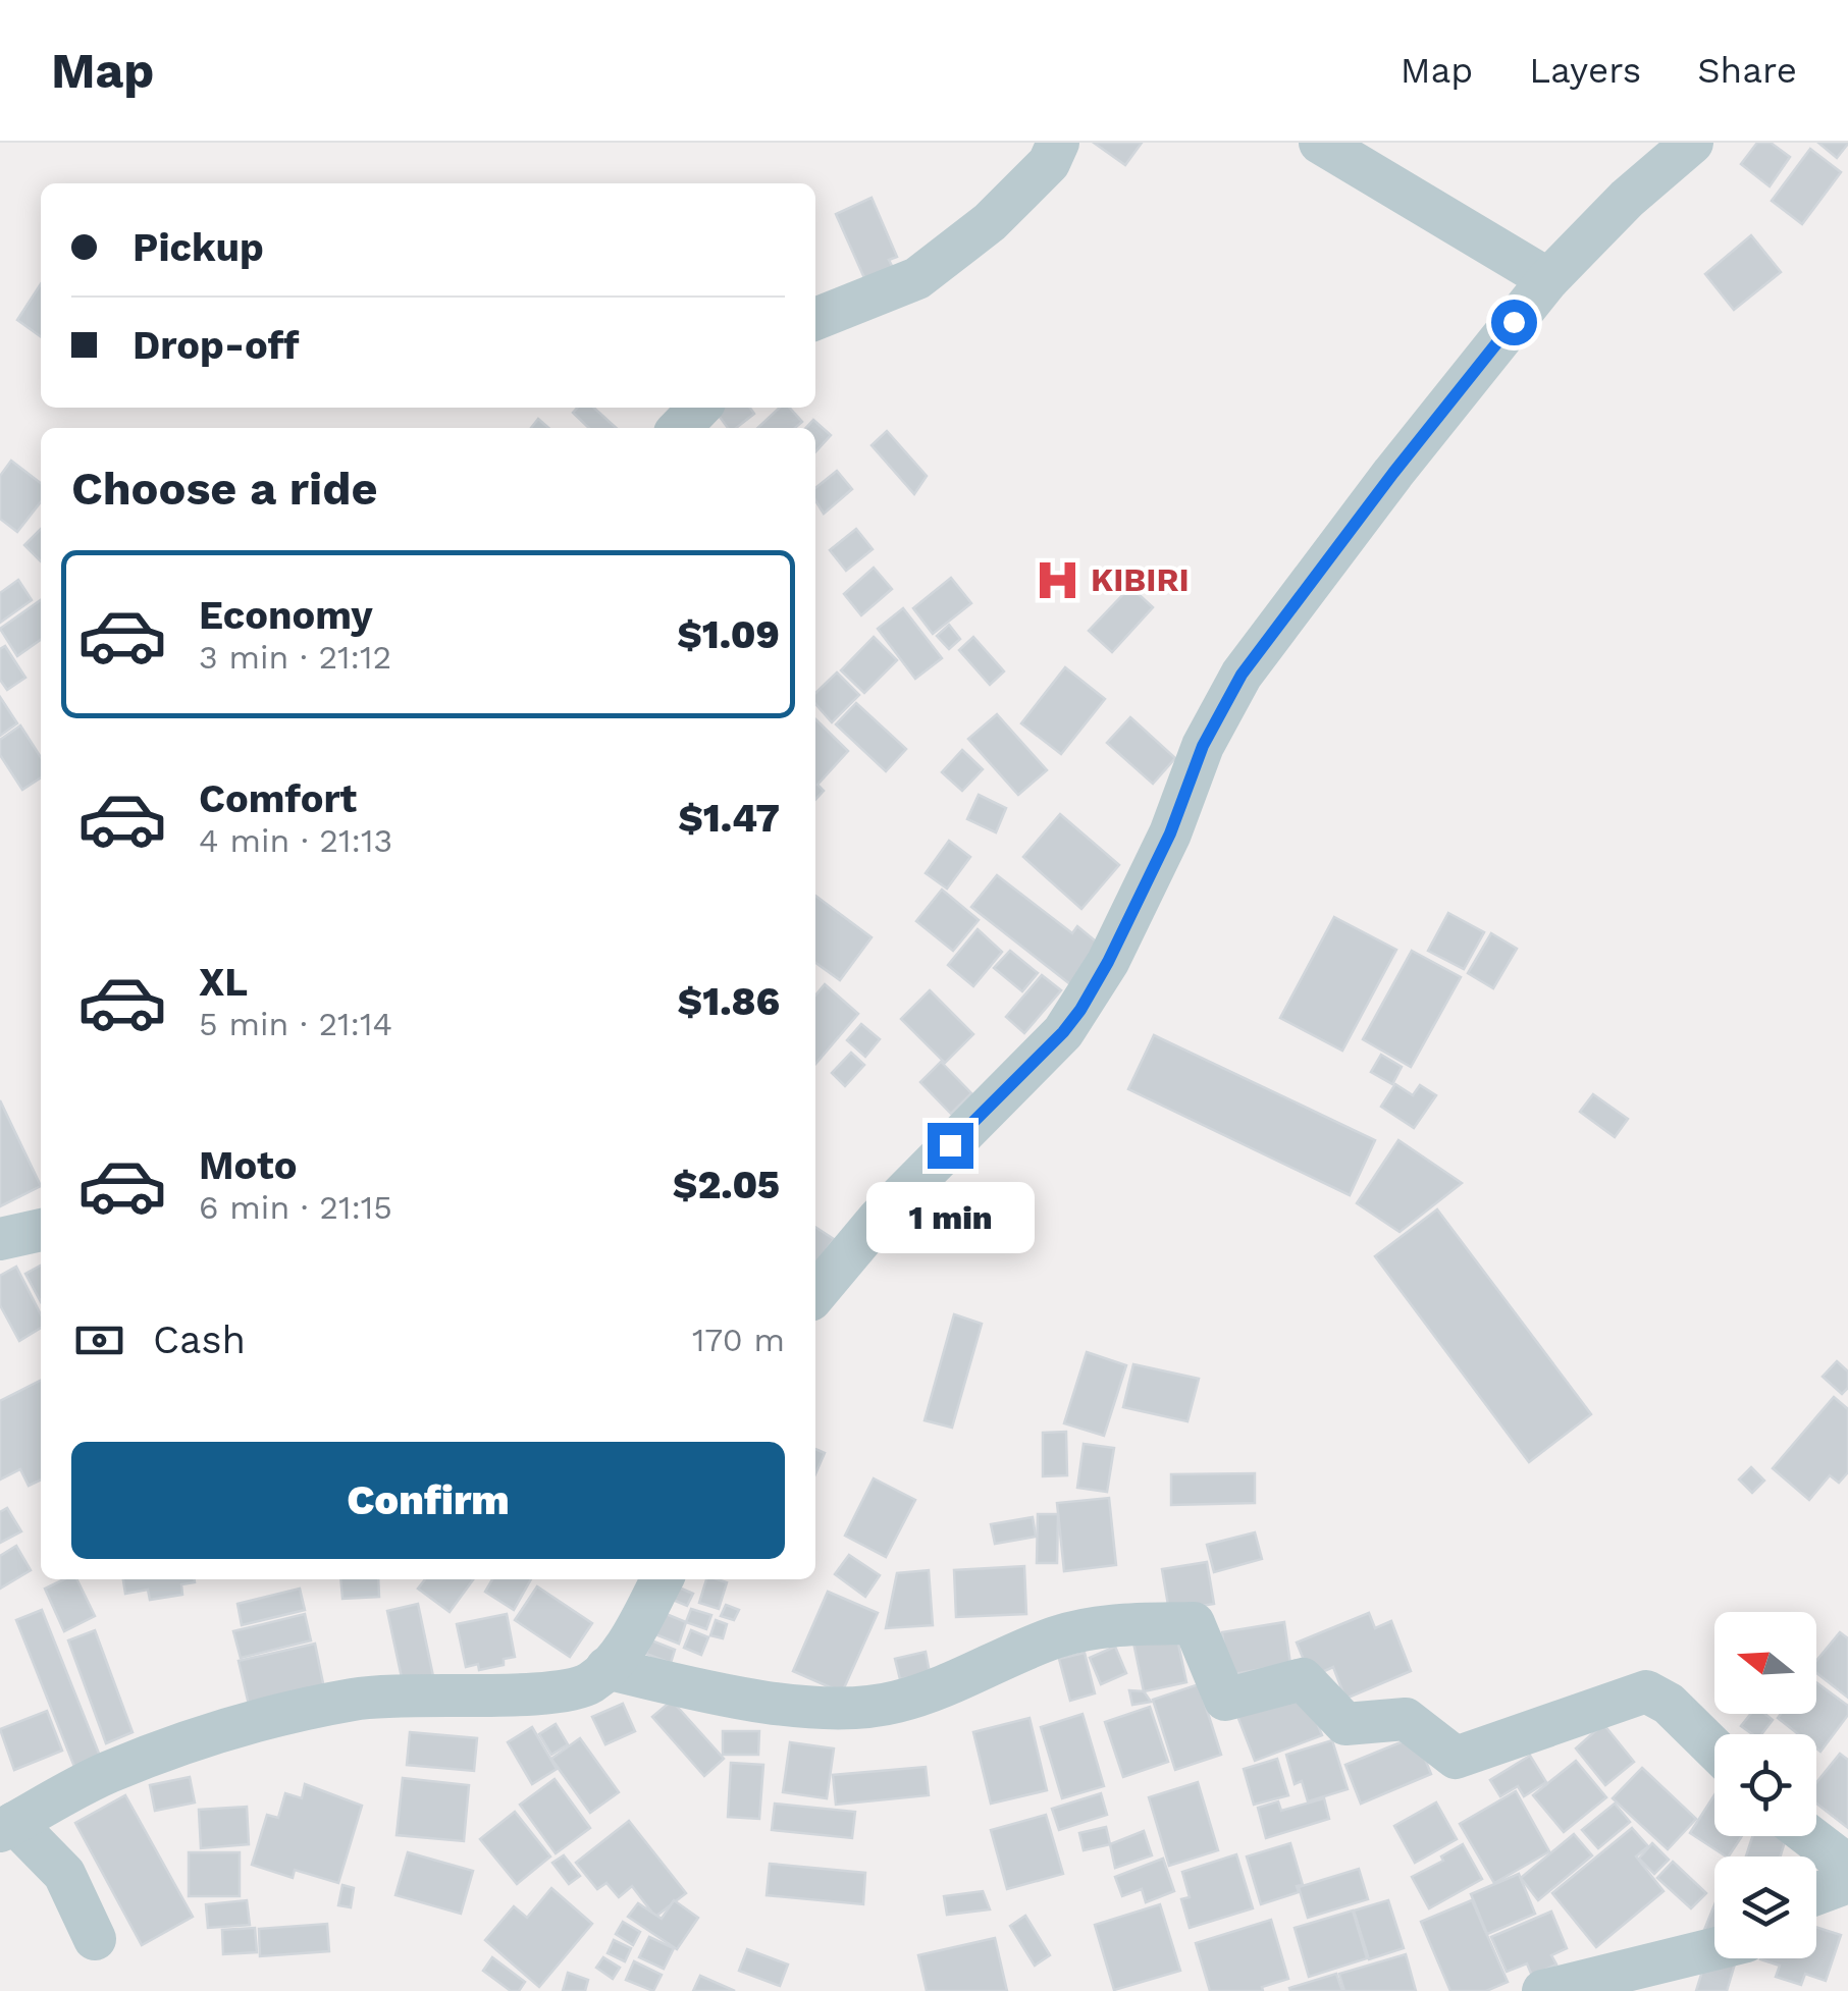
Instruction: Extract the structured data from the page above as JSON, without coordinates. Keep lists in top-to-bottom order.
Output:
{
  "places": {
    "hospital": ["KIBIRI"]
  },
  "north": "left",
  "page": {
    "header": "Map",
    "nav": ["Map", "Layers", "Share"],
    "banner": ["Pickup", "Drop-off"],
    "heading": "Choose a ride",
    "list": [
      {
        "name": "Economy",
        "note": "3 min · 21:12",
        "value": "$1.09"
      },
      {
        "name": "Comfort",
        "note": "4 min · 21:13",
        "value": "$1.47"
      },
      {
        "name": "XL",
        "note": "5 min · 21:14",
        "value": "$1.86"
      },
      {
        "name": "Moto",
        "note": "6 min · 21:15",
        "value": "$2.05"
      }
    ],
    "bubble": "1 min",
    "pay": ["Cash", "170 m"],
    "buttons": "Confirm"
  }
}
